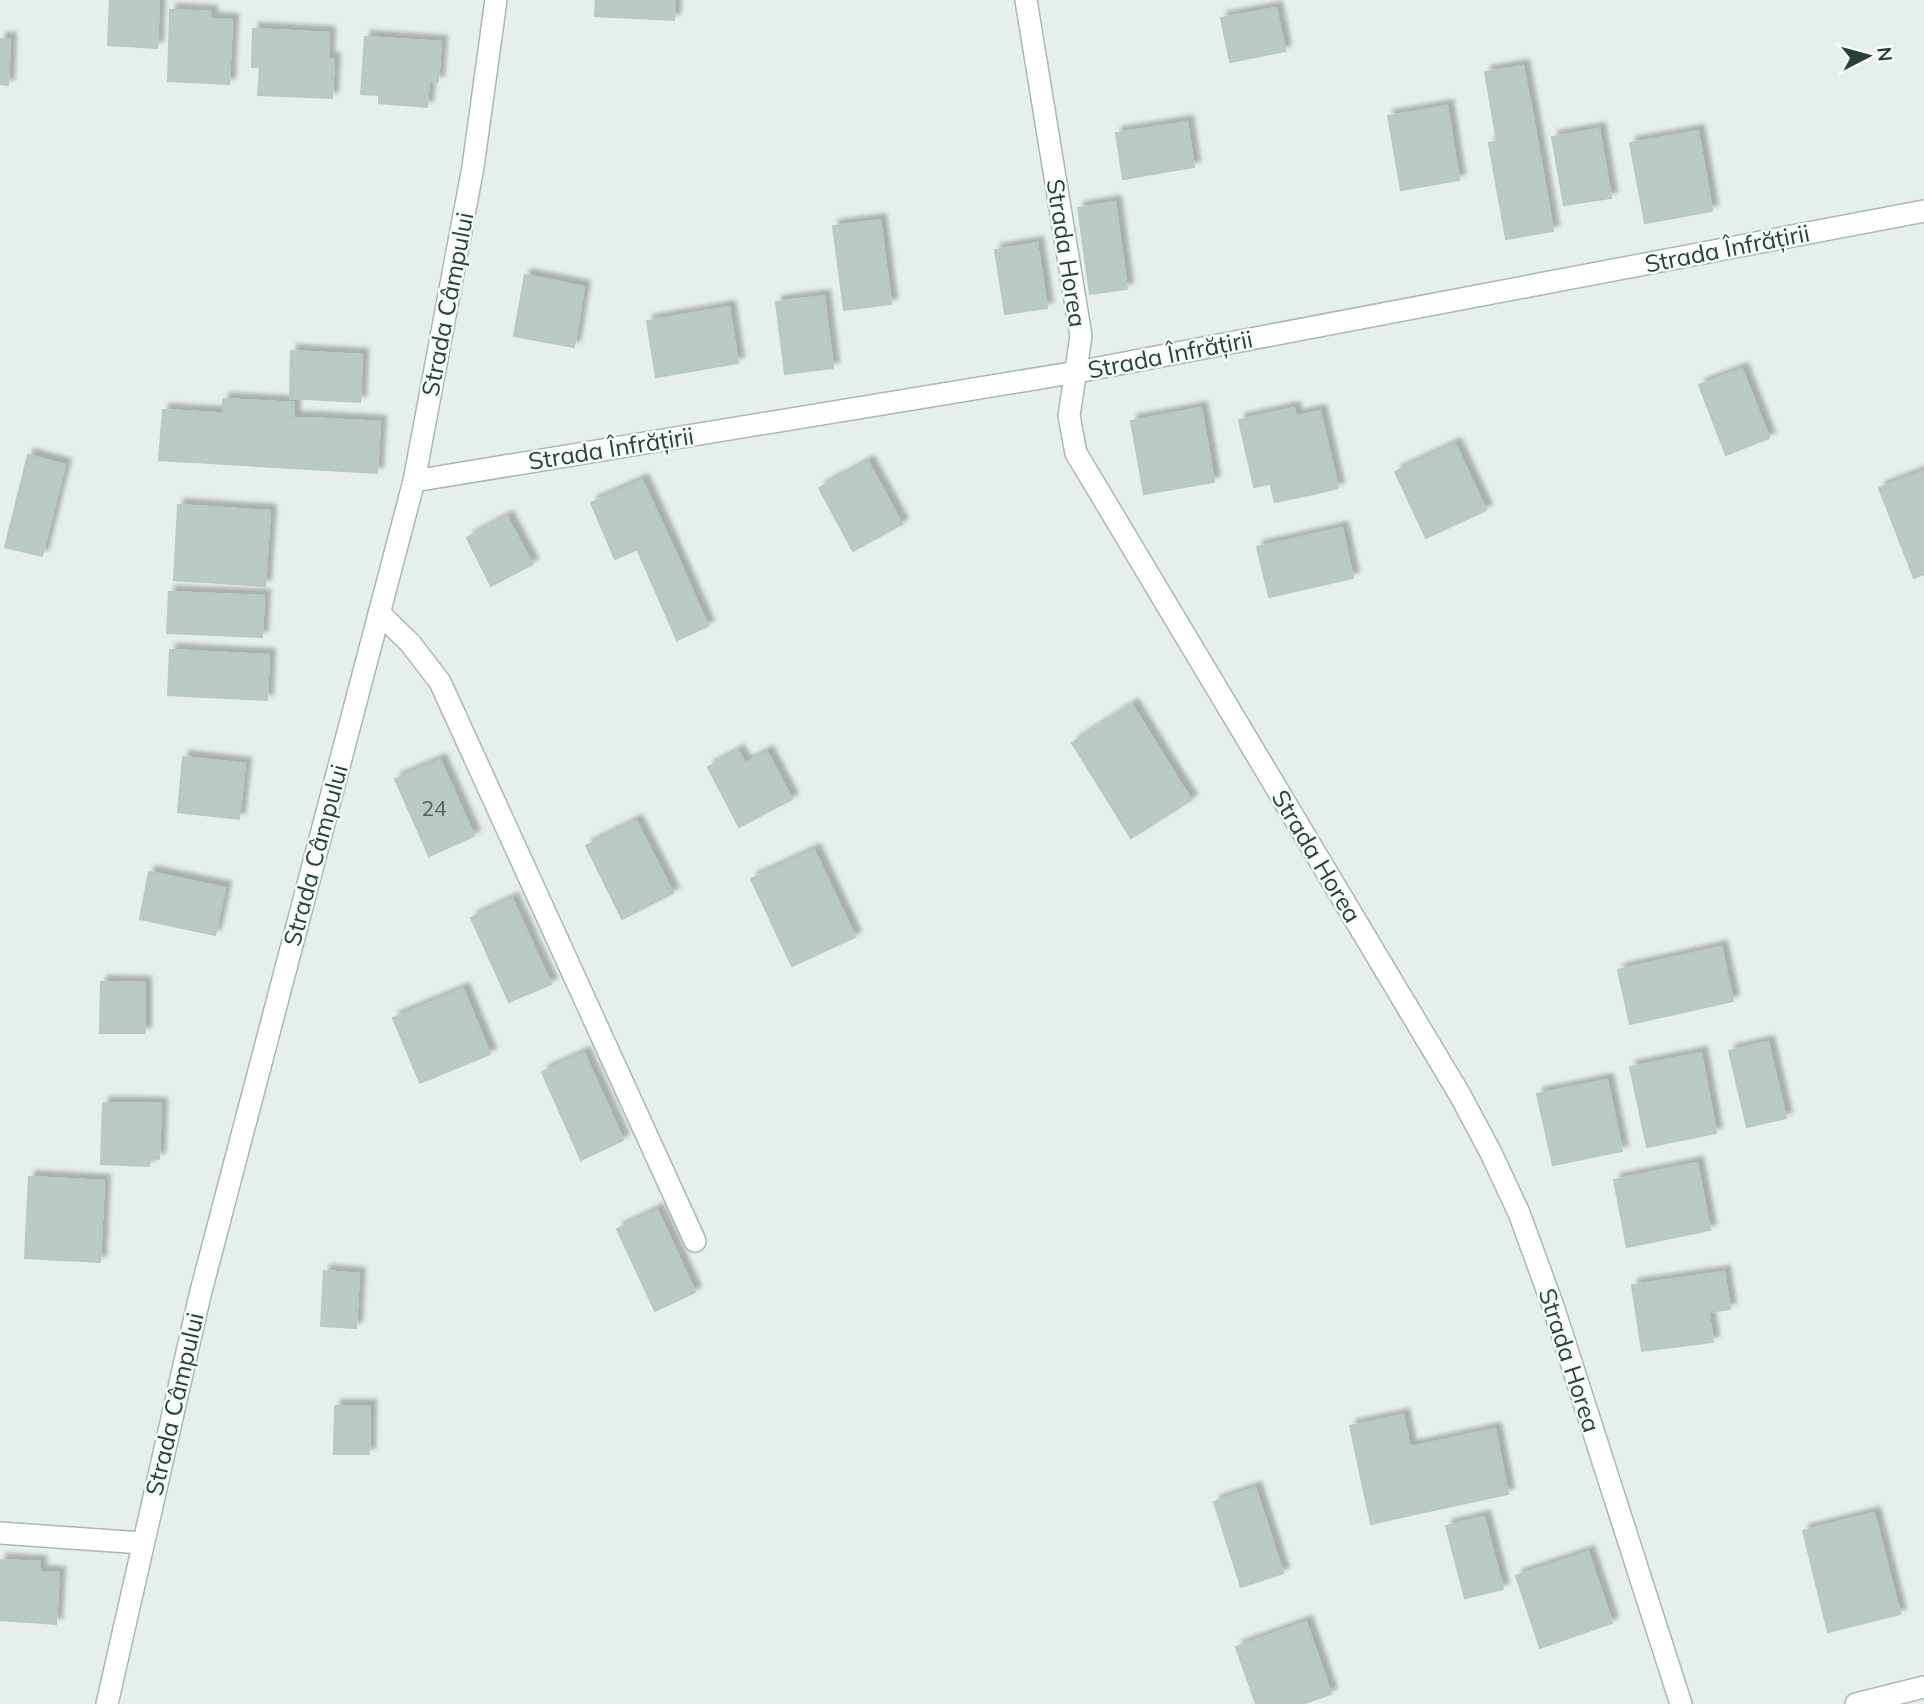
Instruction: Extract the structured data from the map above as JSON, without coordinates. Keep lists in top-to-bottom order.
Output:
{
  "streets": {
    "street": ["Strada Înfrățirii", "Strada Horea", "Strada Câmpului"]
  },
  "crossings": [
    ["Strada Înfrățirii", "Strada Horea"],
    ["Strada Înfrățirii", "Strada Câmpului"]
  ],
  "house_numbers": ["24"],
  "north": "right"
}
